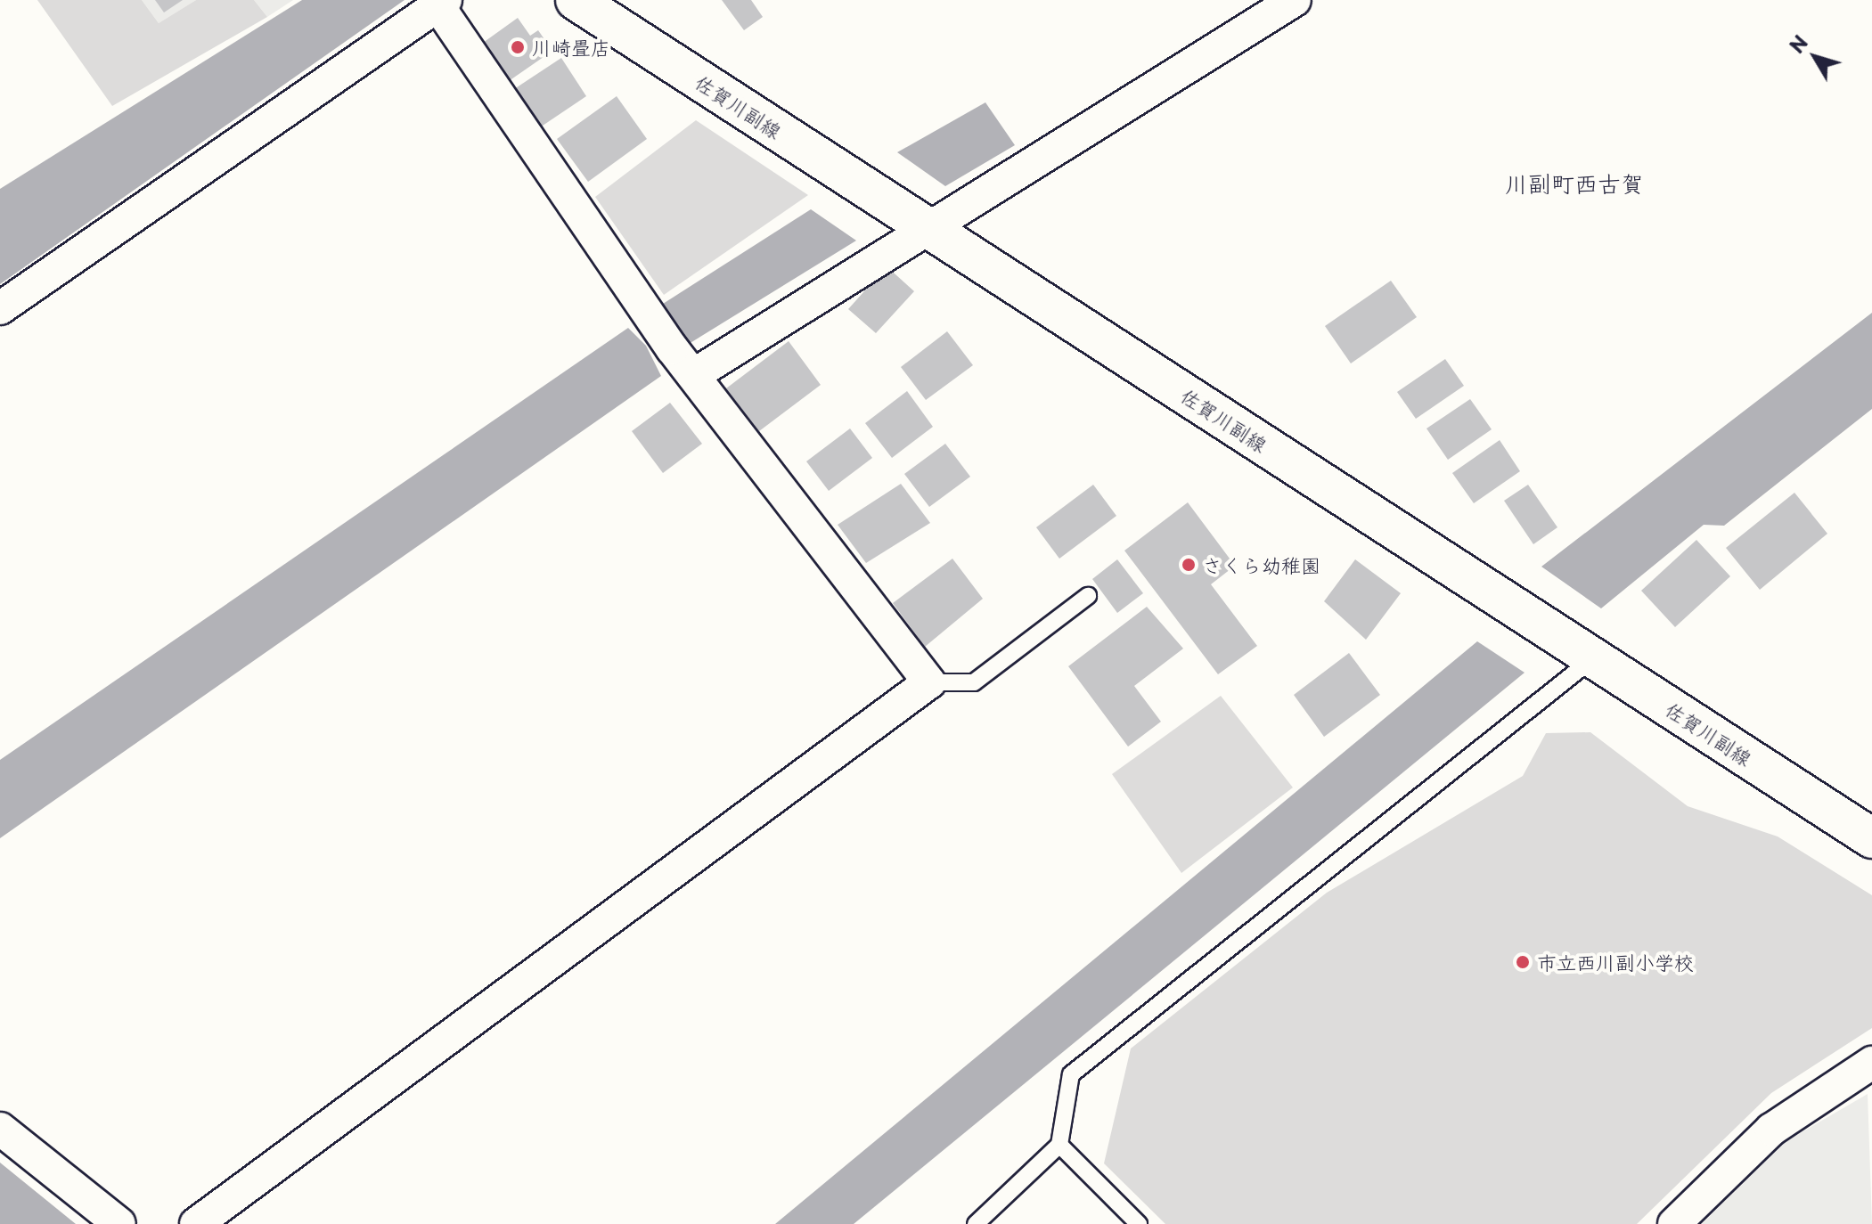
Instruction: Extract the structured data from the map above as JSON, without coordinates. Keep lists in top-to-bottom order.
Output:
{
  "streets": {
    "main road": ["佐賀川副線"]
  },
  "districts": ["川副町西古賀"],
  "places": ["川崎畳店", "さくら幼稚園", "市立西川副小学校"],
  "north": "top left"
}
